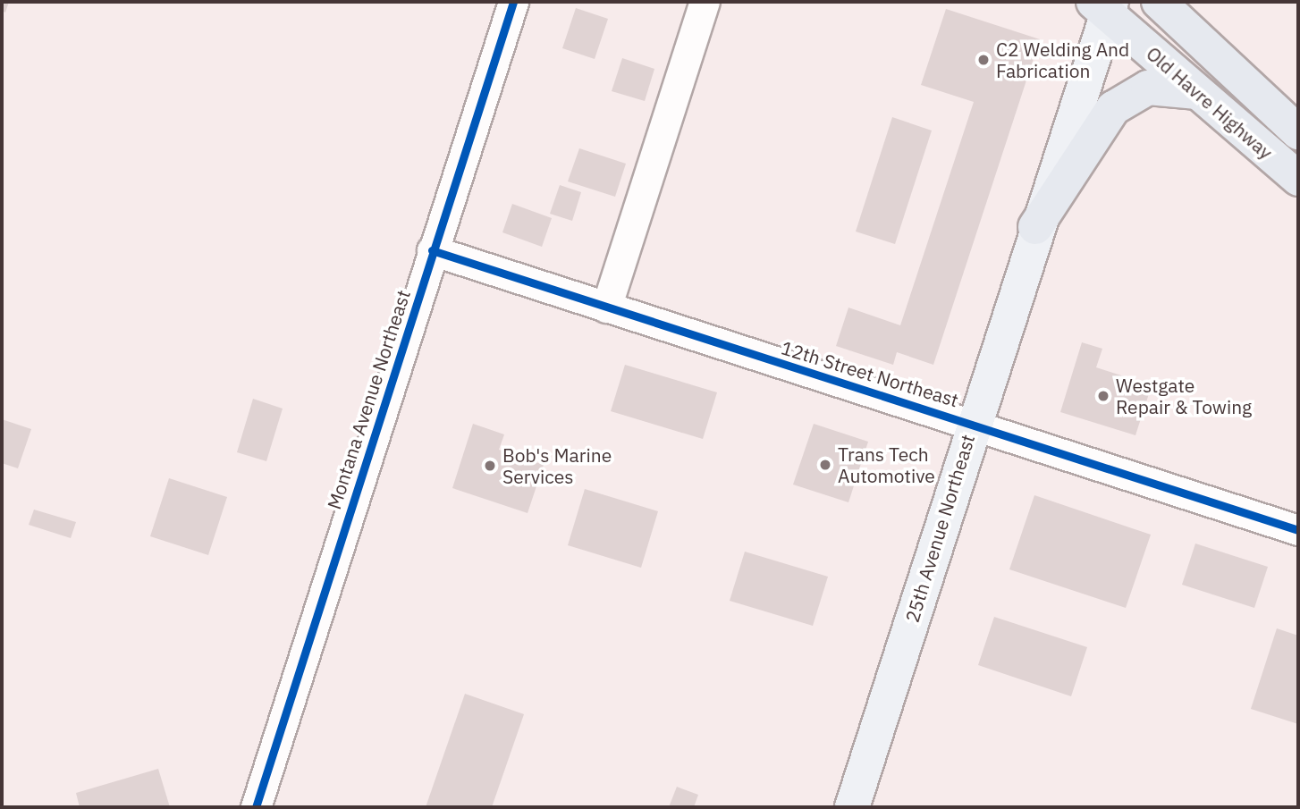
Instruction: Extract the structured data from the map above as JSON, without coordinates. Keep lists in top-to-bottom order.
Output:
{
  "streets": {
    "highway": ["Old Havre Highway"],
    "main road": ["25th Avenue Northeast"],
    "street": ["12th Street Northeast", "Montana Avenue Northeast"]
  },
  "crossings": [
    ["Old Havre Highway", "25th Avenue Northeast"],
    ["12th Street Northeast", "Montana Avenue Northeast"],
    ["12th Street Northeast", "25th Avenue Northeast"]
  ],
  "places": [
    "C2 Welding And Fabrication",
    "Westgate Repair & Towing",
    "Trans Tech Automotive",
    "Bob's Marine Services"
  ]
}
